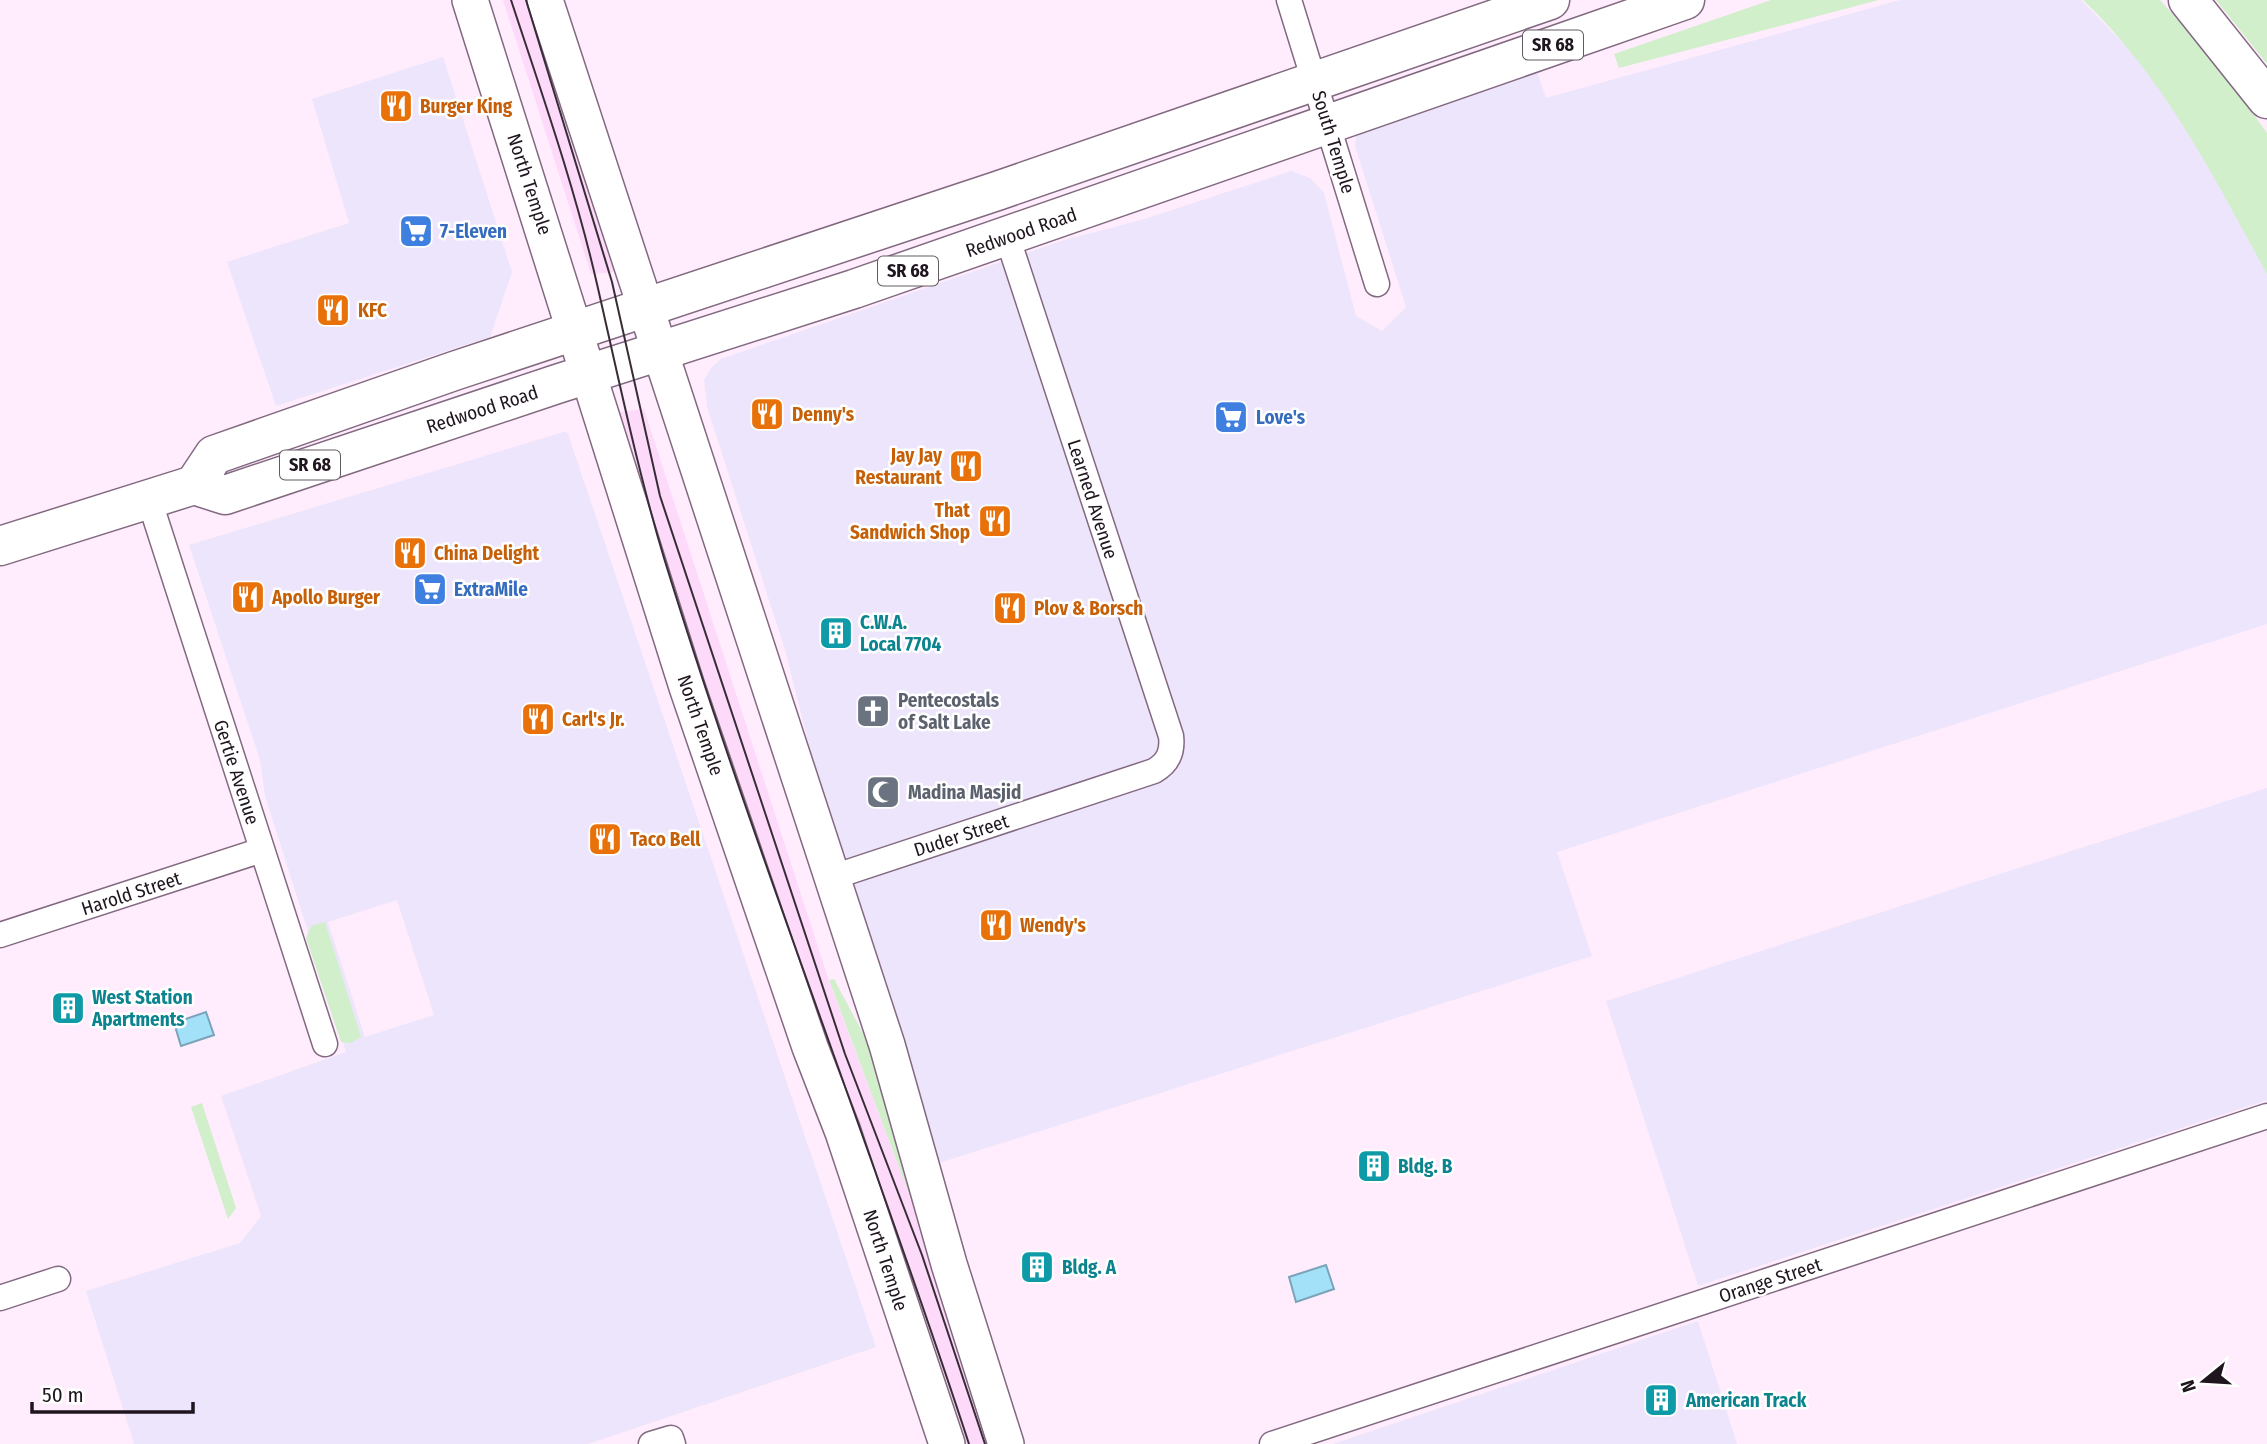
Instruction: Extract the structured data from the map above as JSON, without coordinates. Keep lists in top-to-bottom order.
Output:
{
  "streets": {
    "main road": ["SR 68", "North Temple", "Redwood Road"],
    "street": [
      "South Temple",
      "Learned Avenue",
      "Gertie Avenue",
      "Duder Street",
      "Harold Street",
      "Orange Street"
    ]
  },
  "crossings": [
    ["SR 68", "South Temple"],
    ["SR 68", "North Temple"],
    ["SR 68", "Redwood Road"],
    ["South Temple", "Redwood Road"],
    ["North Temple", "Redwood Road"],
    ["Redwood Road", "Learned Avenue"],
    ["Learned Avenue", "Duder Street"],
    ["Gertie Avenue", "Harold Street"]
  ],
  "places": {
    "restaurant": [
      "Burger King",
      "KFC",
      "Denny's",
      "Jay Jay Restaurant",
      "That Sandwich Shop",
      "China Delight",
      "Apollo Burger",
      "Plov & Borsch",
      "Carl's Jr.",
      "Taco Bell",
      "Wendy's"
    ],
    "supermarket": ["7-Eleven", "Love's", "ExtraMile"],
    "building": [
      "C.W.A. Local 7704",
      "West Station Apartments",
      "Bldg. B",
      "Bldg. A",
      "American Track"
    ],
    "church": ["Pentecostals of Salt Lake"],
    "mosque": ["Madina Masjid"]
  },
  "scale_bar": "50 m",
  "north": "left"
}
